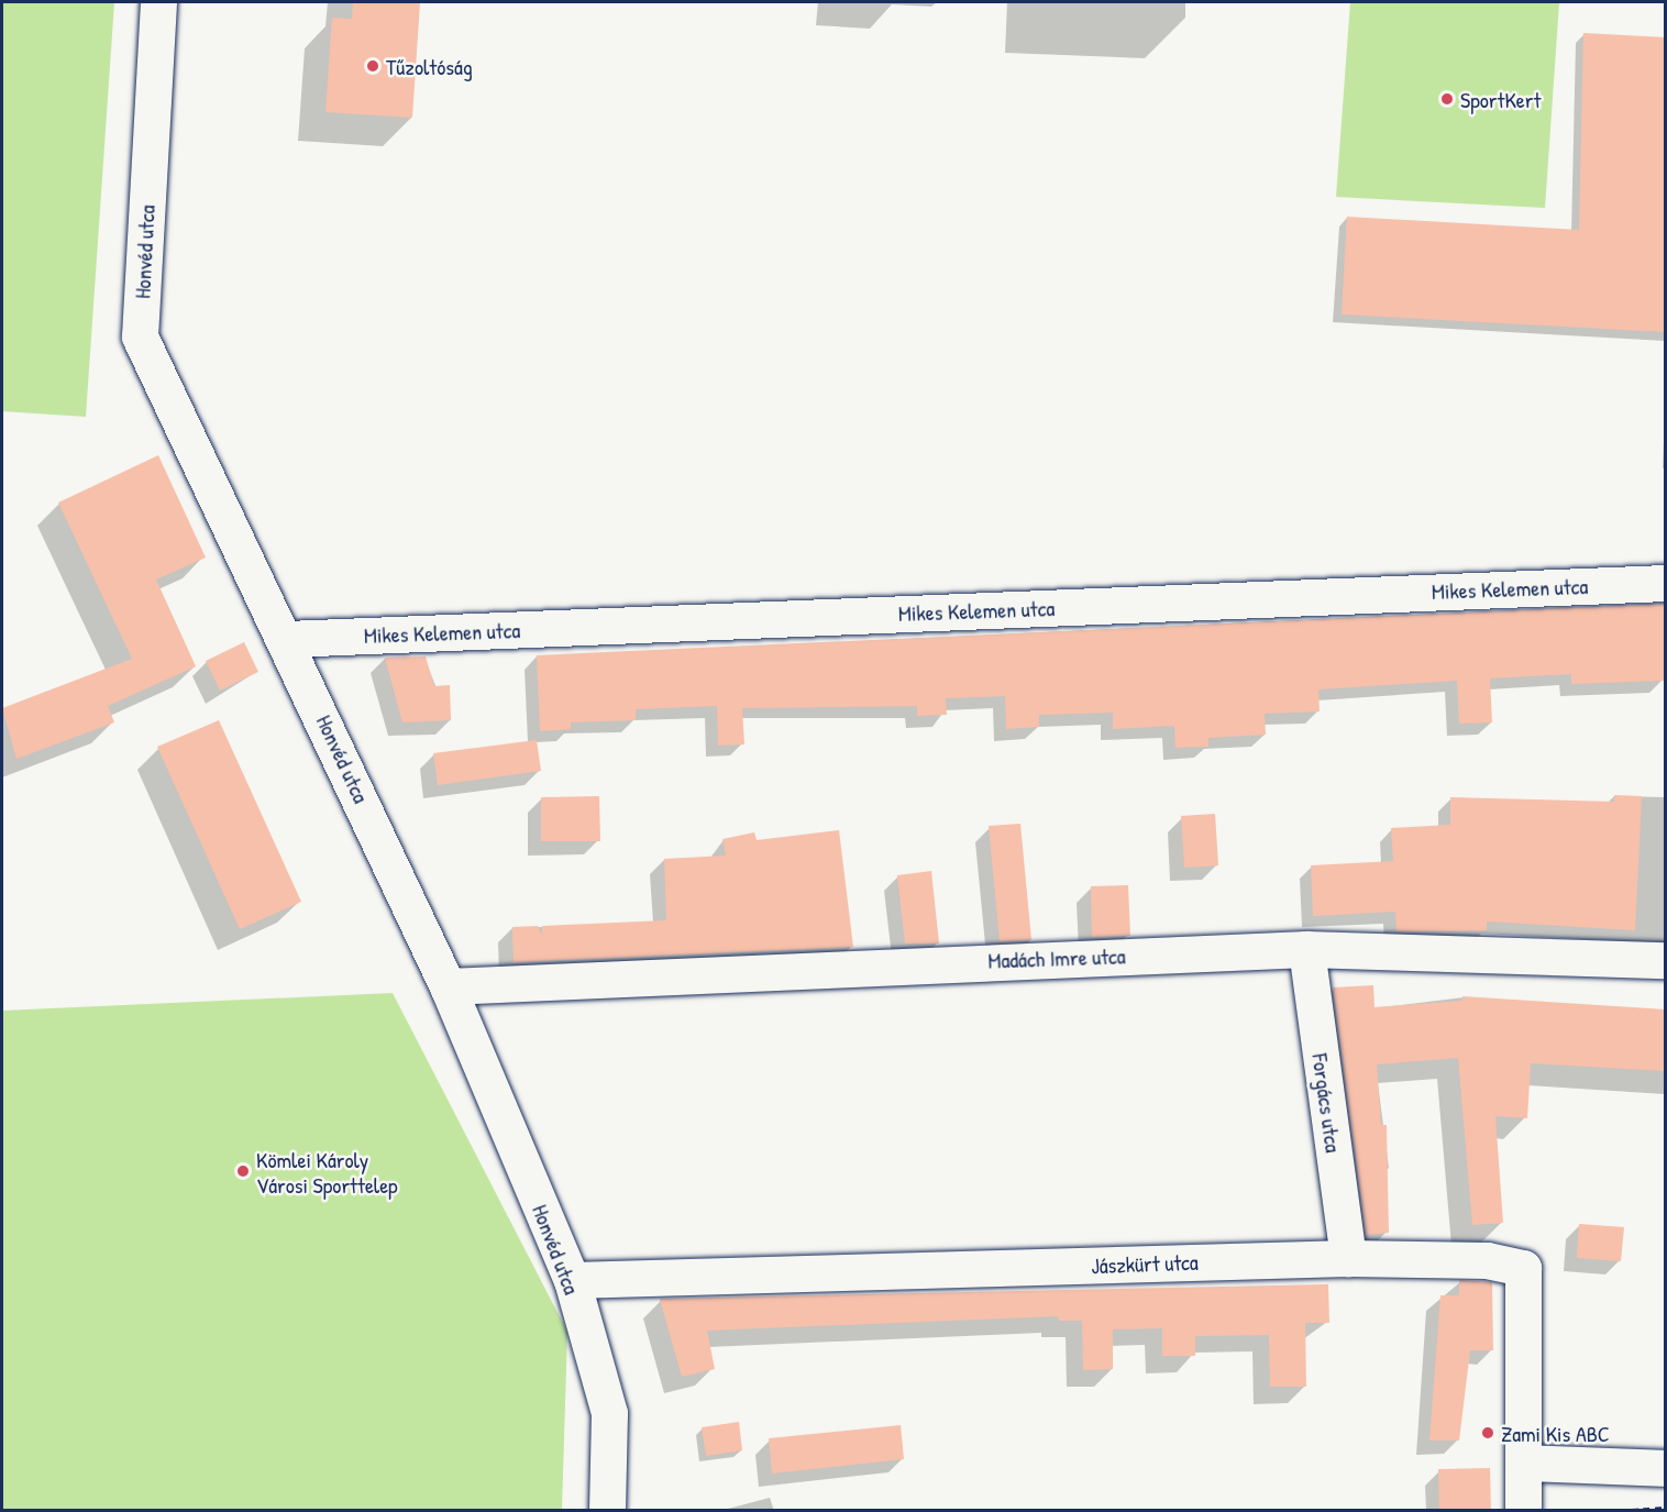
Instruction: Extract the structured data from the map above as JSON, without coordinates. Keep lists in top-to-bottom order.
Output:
{
  "streets": {
    "street": [
      "Honvéd utca",
      "Mikes Kelemen utca",
      "Madách Imre utca",
      "Forgács utca",
      "Jászkürt utca"
    ]
  },
  "crossings": [
    ["Honvéd utca", "Mikes Kelemen utca"],
    ["Honvéd utca", "Madách Imre utca"],
    ["Honvéd utca", "Jászkürt utca"],
    ["Madách Imre utca", "Forgács utca"],
    ["Forgács utca", "Jászkürt utca"]
  ],
  "places": [
    "Tűzoltóság",
    "SportKert",
    "Kömlei Károly Városi Sporttelep",
    "Zami Kis ABC"
  ]
}
